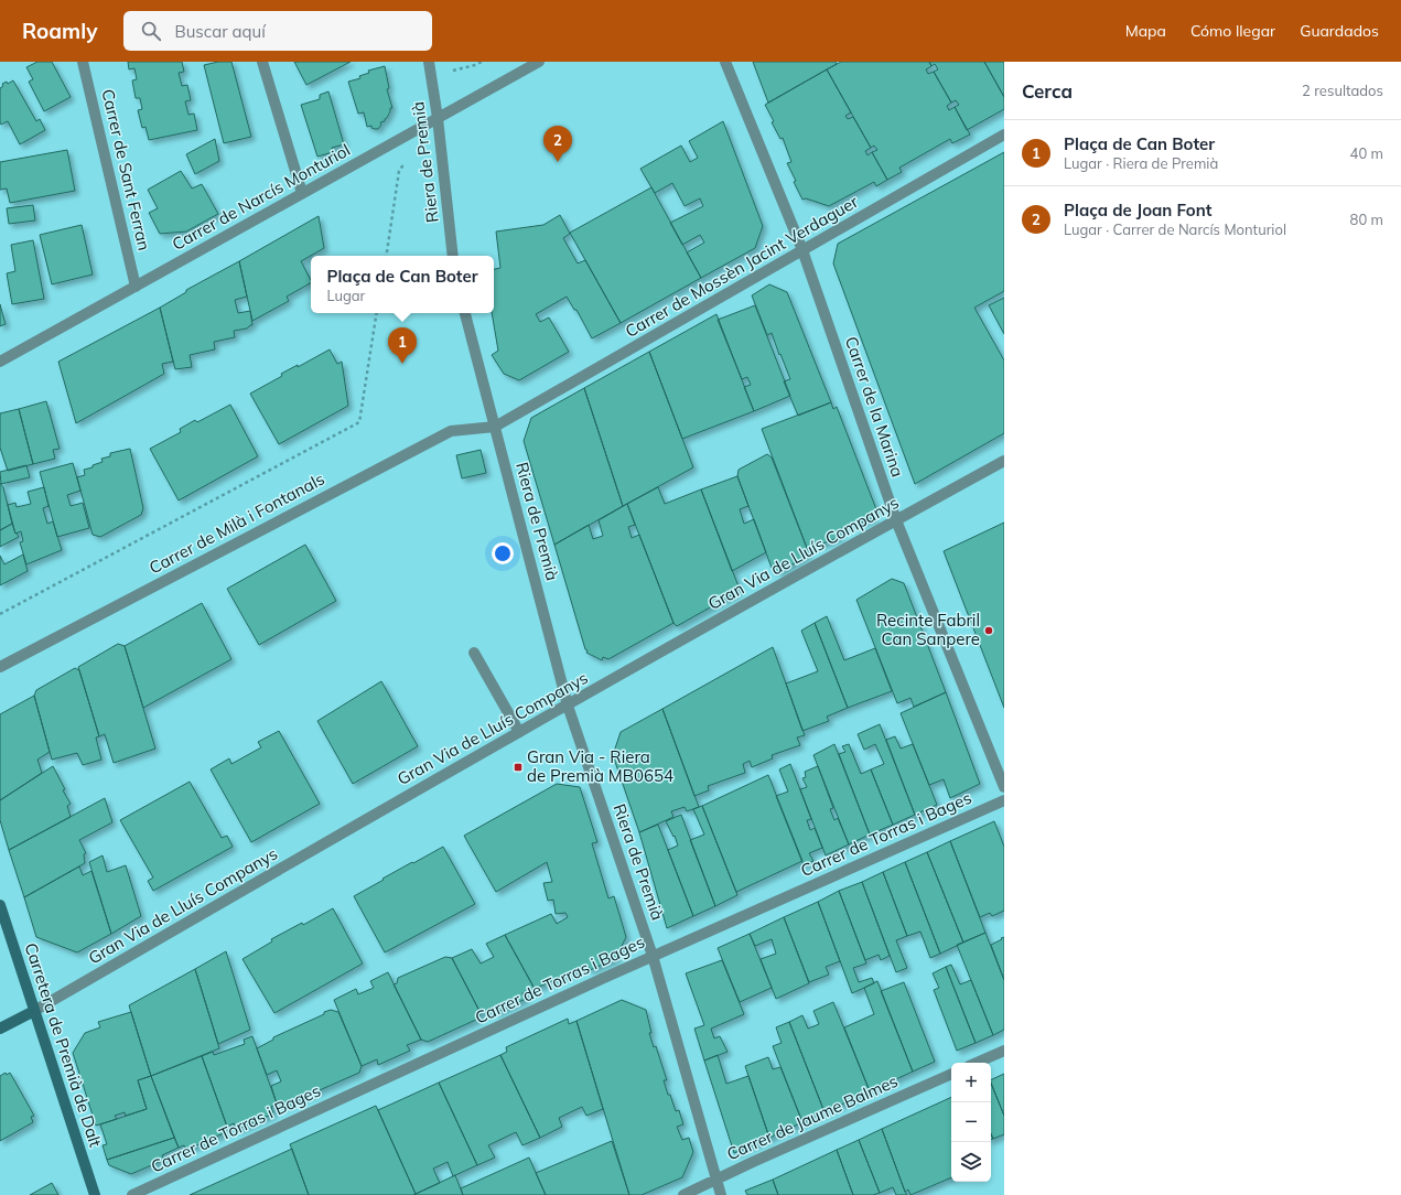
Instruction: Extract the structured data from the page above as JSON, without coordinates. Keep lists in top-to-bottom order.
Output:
{
  "streets": {
    "street": [
      "Riera de Premià",
      "Carrer de Sant Ferran",
      "Carrer de Narcís Monturiol",
      "Carrer de Mossèn Jacint Verdaguer",
      "Carrer de la Marina",
      "Carrer de Milà i Fontanals",
      "Gran Via de Lluís Companys",
      "Carrer de Torras i Bages",
      "Carretera de Premià de Dalt",
      "Carrer de Jaume Balmes"
    ]
  },
  "crossings": [
    ["Riera de Premià", "Carrer de Narcís Monturiol"],
    ["Riera de Premià", "Carrer de Mossèn Jacint Verdaguer"],
    ["Riera de Premià", "Carrer de Milà i Fontanals"],
    ["Riera de Premià", "Gran Via de Lluís Companys"],
    ["Riera de Premià", "Carrer de Torras i Bages"],
    ["Riera de Premià", "Carrer de Jaume Balmes"],
    ["Carrer de Sant Ferran", "Carrer de Narcís Monturiol"],
    ["Carrer de Mossèn Jacint Verdaguer", "Carrer de la Marina"],
    ["Carrer de Mossèn Jacint Verdaguer", "Carrer de Milà i Fontanals"],
    ["Carrer de la Marina", "Gran Via de Lluís Companys"],
    ["Gran Via de Lluís Companys", "Carretera de Premià de Dalt"]
  ],
  "places": {
    "other": ["Recinte Fabril Can Sanpere"],
    "transit": ["Gran Via - Riera de Premià MB0654"]
  },
  "page": {
    "header": "Roamly",
    "search": "Buscar aquí",
    "nav": ["Mapa", "Cómo llegar", "Guardados"],
    "heading": ["Cerca", "2 resultados"],
    "list": [
      {
        "mark": "1",
        "name": "Plaça de Can Boter",
        "note": "Lugar · Riera de Premià",
        "value": "40 m"
      },
      {
        "mark": "2",
        "name": "Plaça de Joan Font",
        "note": "Lugar · Carrer de Narcís Monturiol",
        "value": "80 m"
      }
    ],
    "pins": ["2", "1"],
    "popup": ["Plaça de Can Boter", "Lugar"],
    "map_buttons": ["+", "−"]
  }
}
